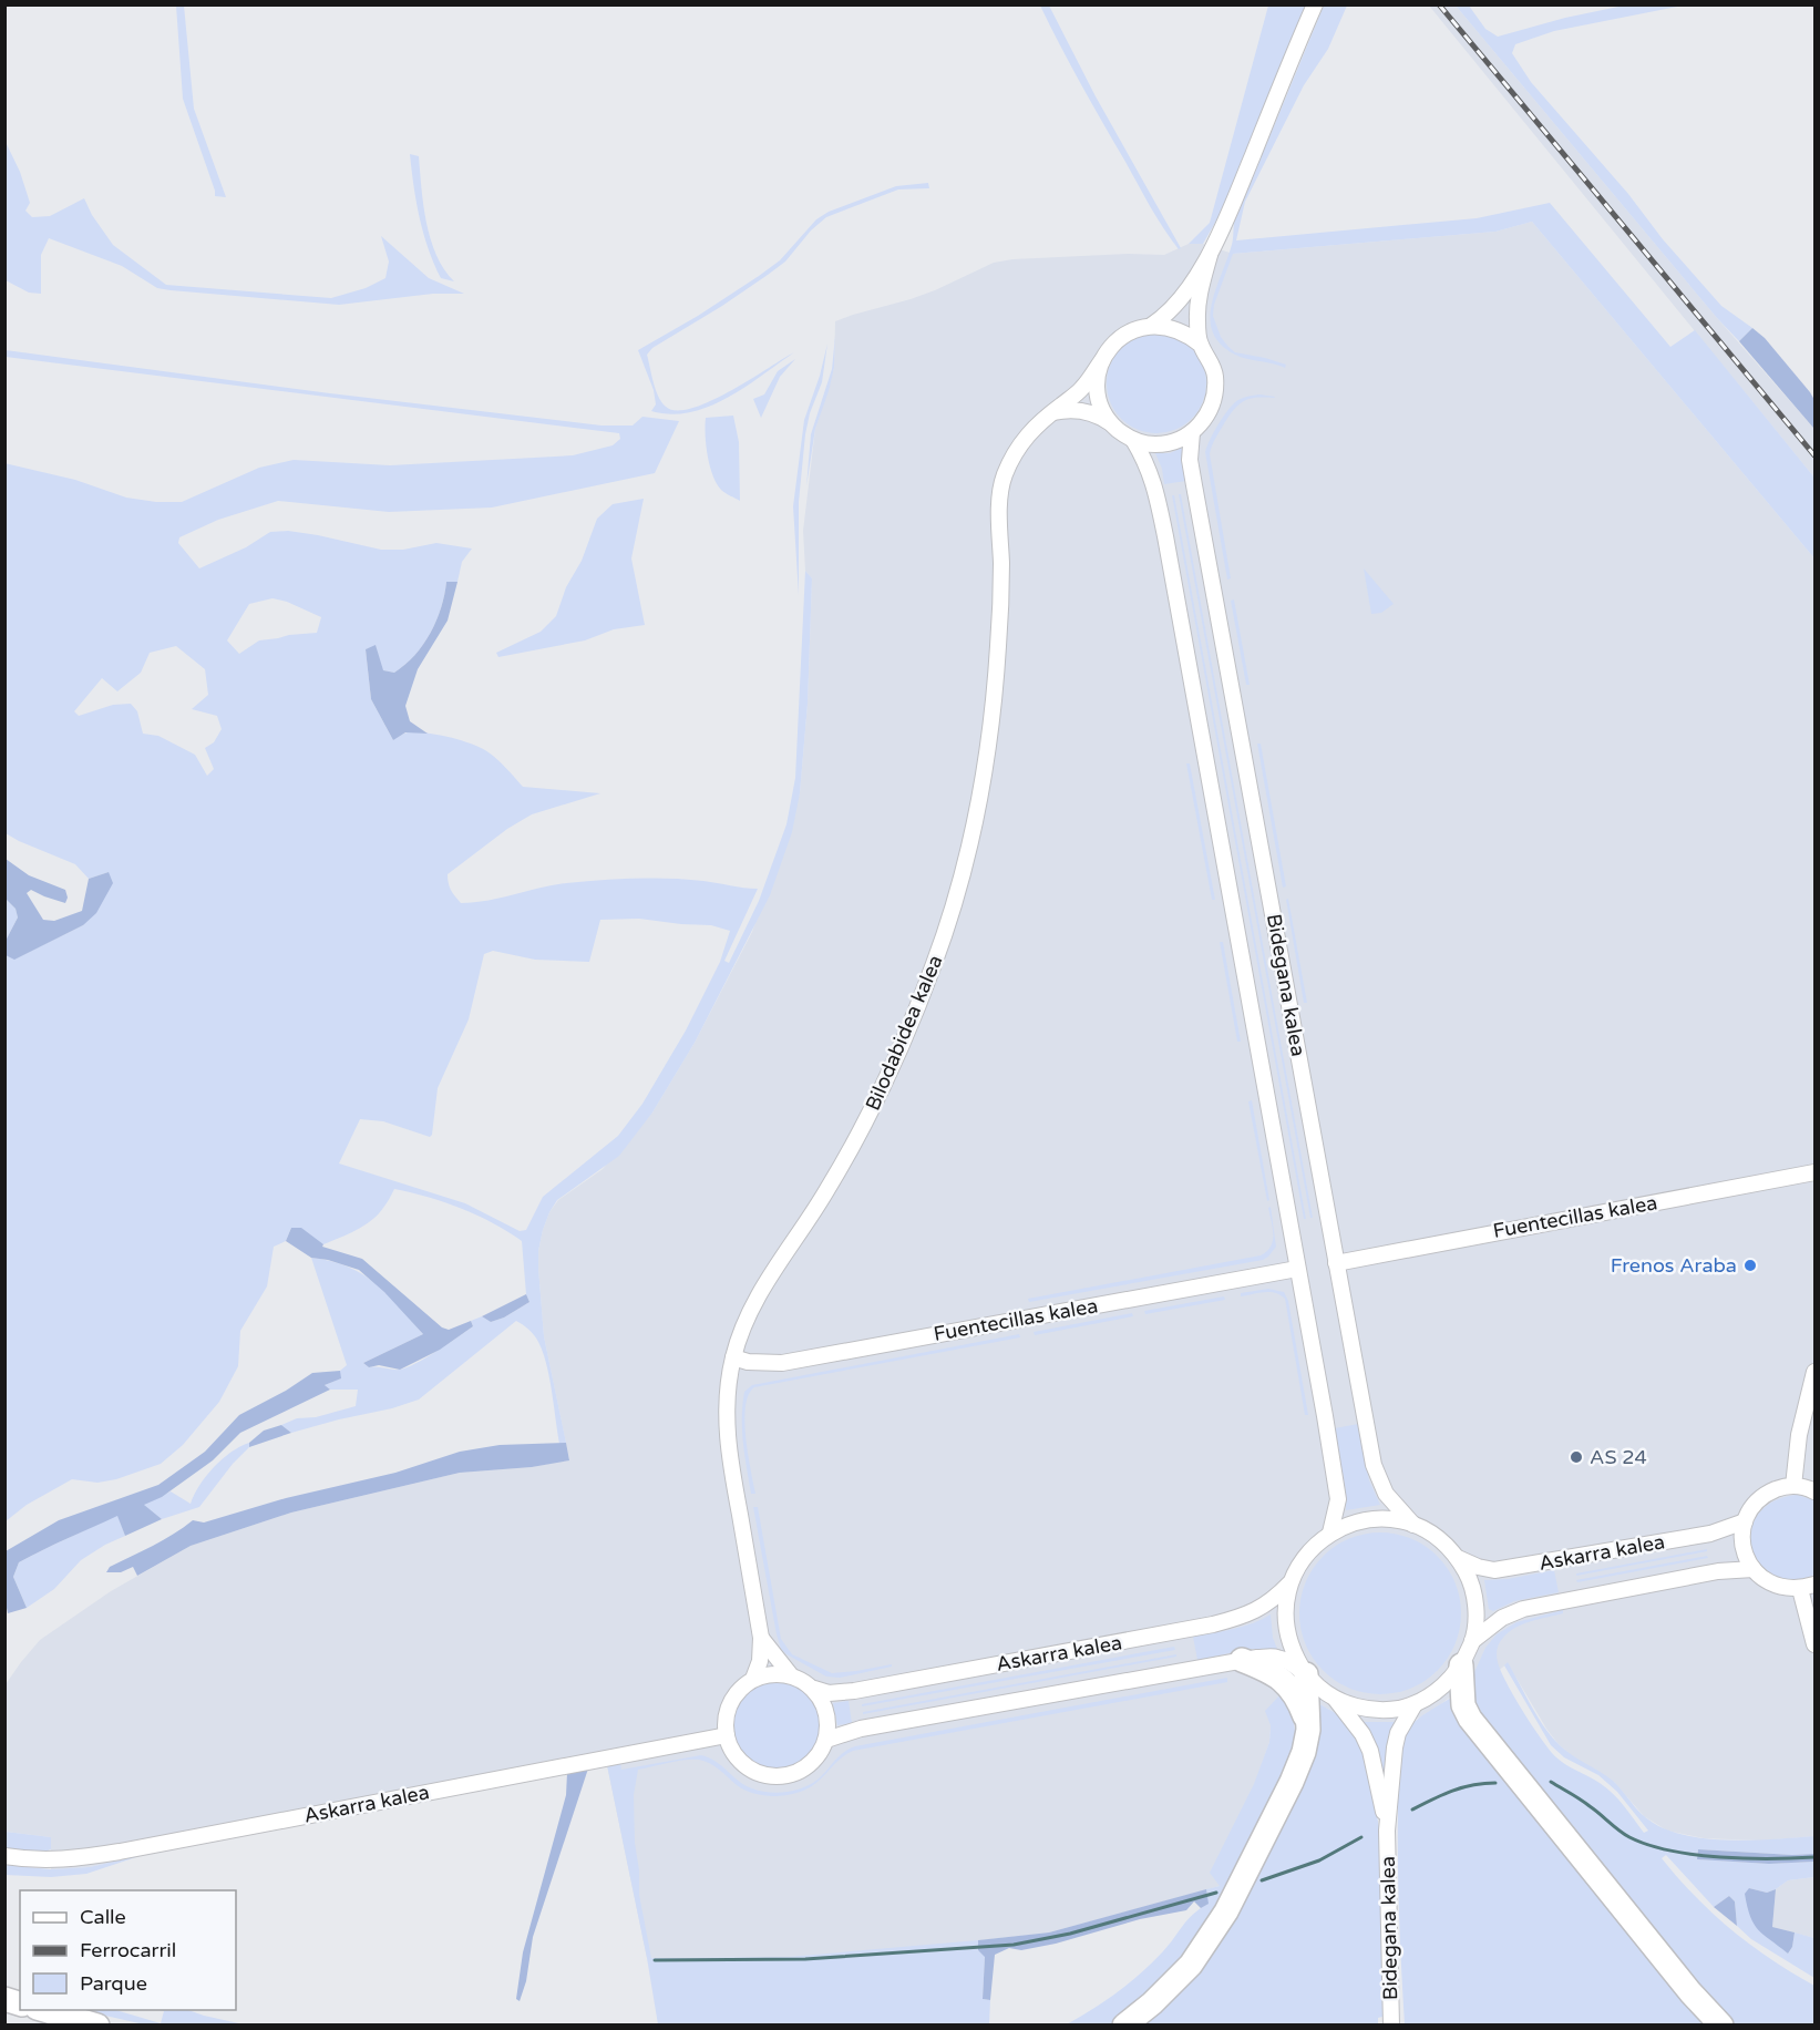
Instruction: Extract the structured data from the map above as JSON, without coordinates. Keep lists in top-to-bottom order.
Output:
{
  "streets": {
    "street": [
      "Bidegana kalea",
      "Bilodabidea kalea",
      "Fuentecillas kalea",
      "Askarra kalea"
    ]
  },
  "crossings": [
    ["Bidegana kalea", "Bilodabidea kalea"],
    ["Bidegana kalea", "Fuentecillas kalea"],
    ["Bidegana kalea", "Askarra kalea"],
    ["Bilodabidea kalea", "Fuentecillas kalea"],
    ["Bilodabidea kalea", "Askarra kalea"]
  ],
  "places": ["Frenos Araba", "AS 24"],
  "legend": ["Calle", "Ferrocarril", "Parque"]
}
